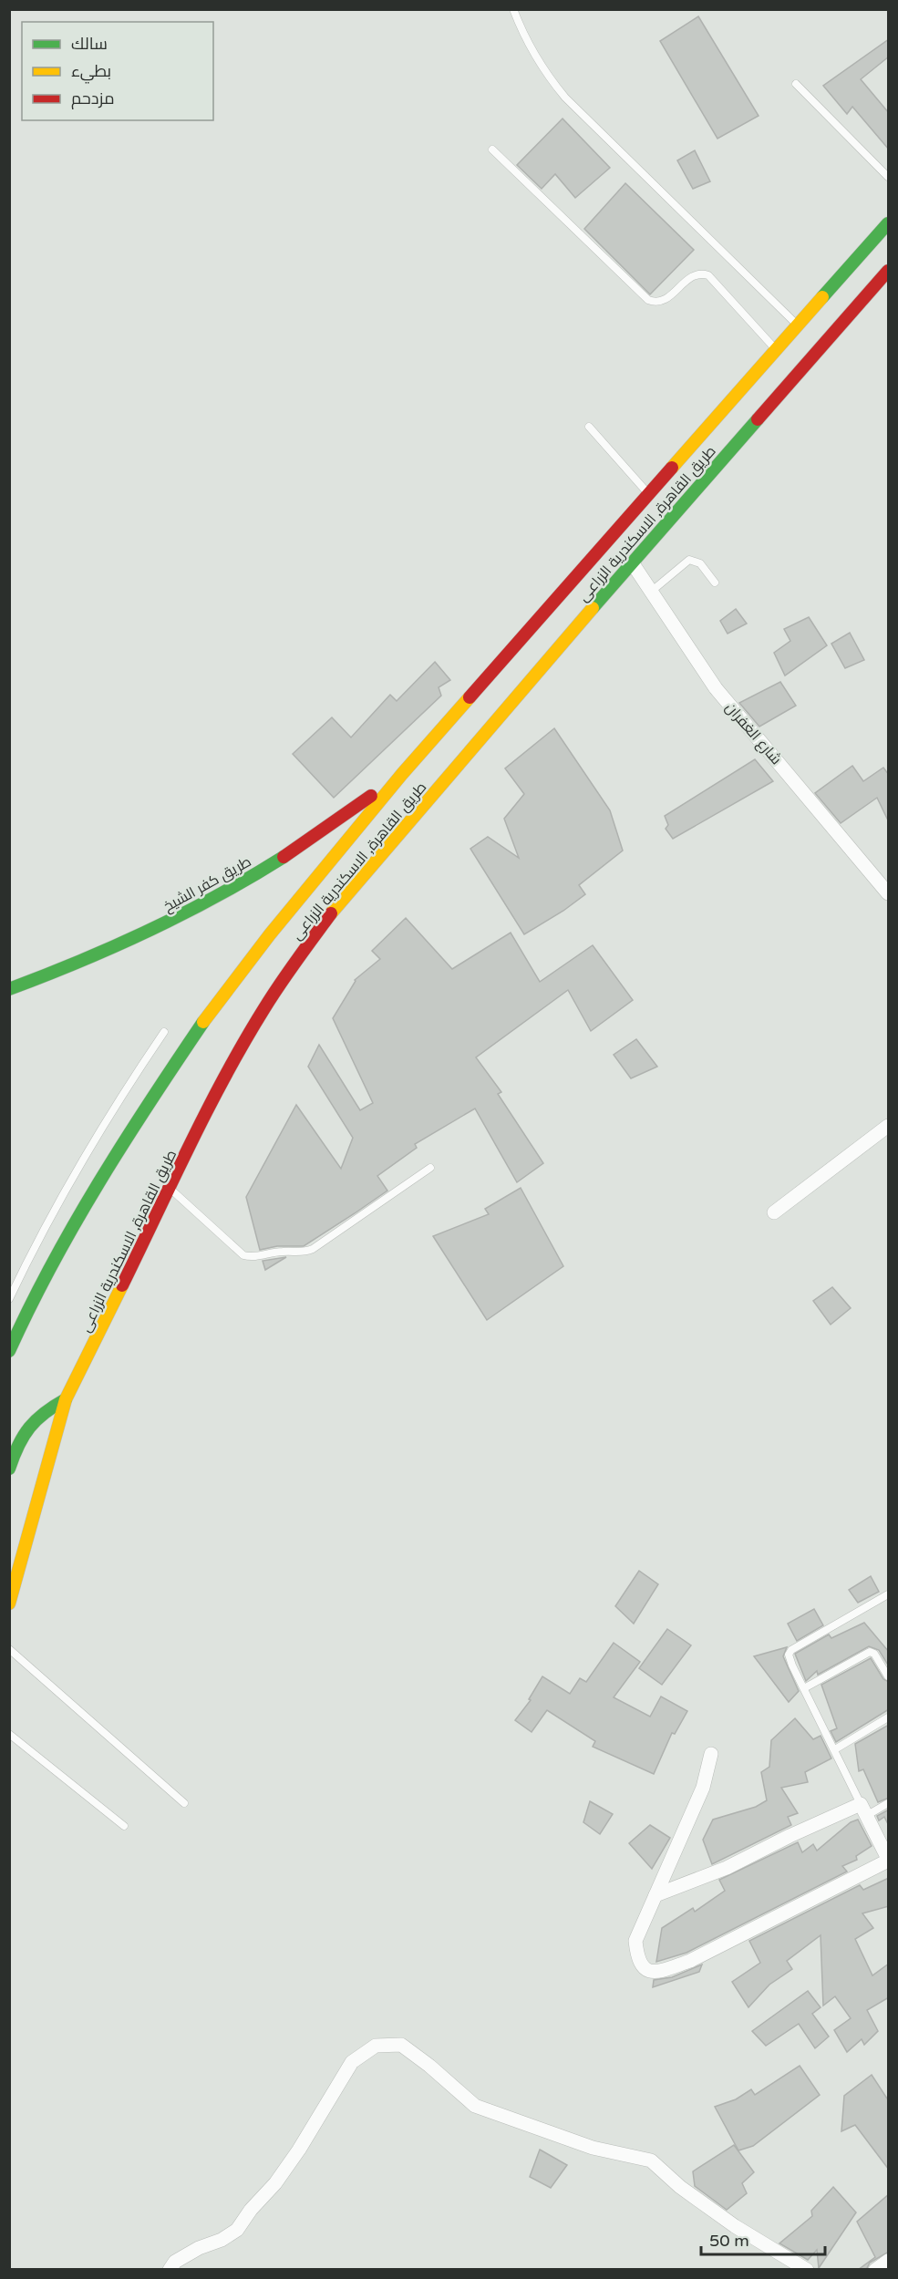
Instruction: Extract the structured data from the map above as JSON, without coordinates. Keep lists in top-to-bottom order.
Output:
{
  "streets": {
    "highway": ["طريق القاهرة, الاسكندرية الزراعى", "طريق كفر الشيخ"],
    "street": ["شارع الغفران"]
  },
  "crossings": [
    ["طريق القاهرة, الاسكندرية الزراعى", "شارع الغفران"],
    ["طريق القاهرة, الاسكندرية الزراعى", "طريق كفر الشيخ"]
  ],
  "legend": ["سالك", "بطيء", "مزدحم"],
  "scale_bar": "50 m"
}
